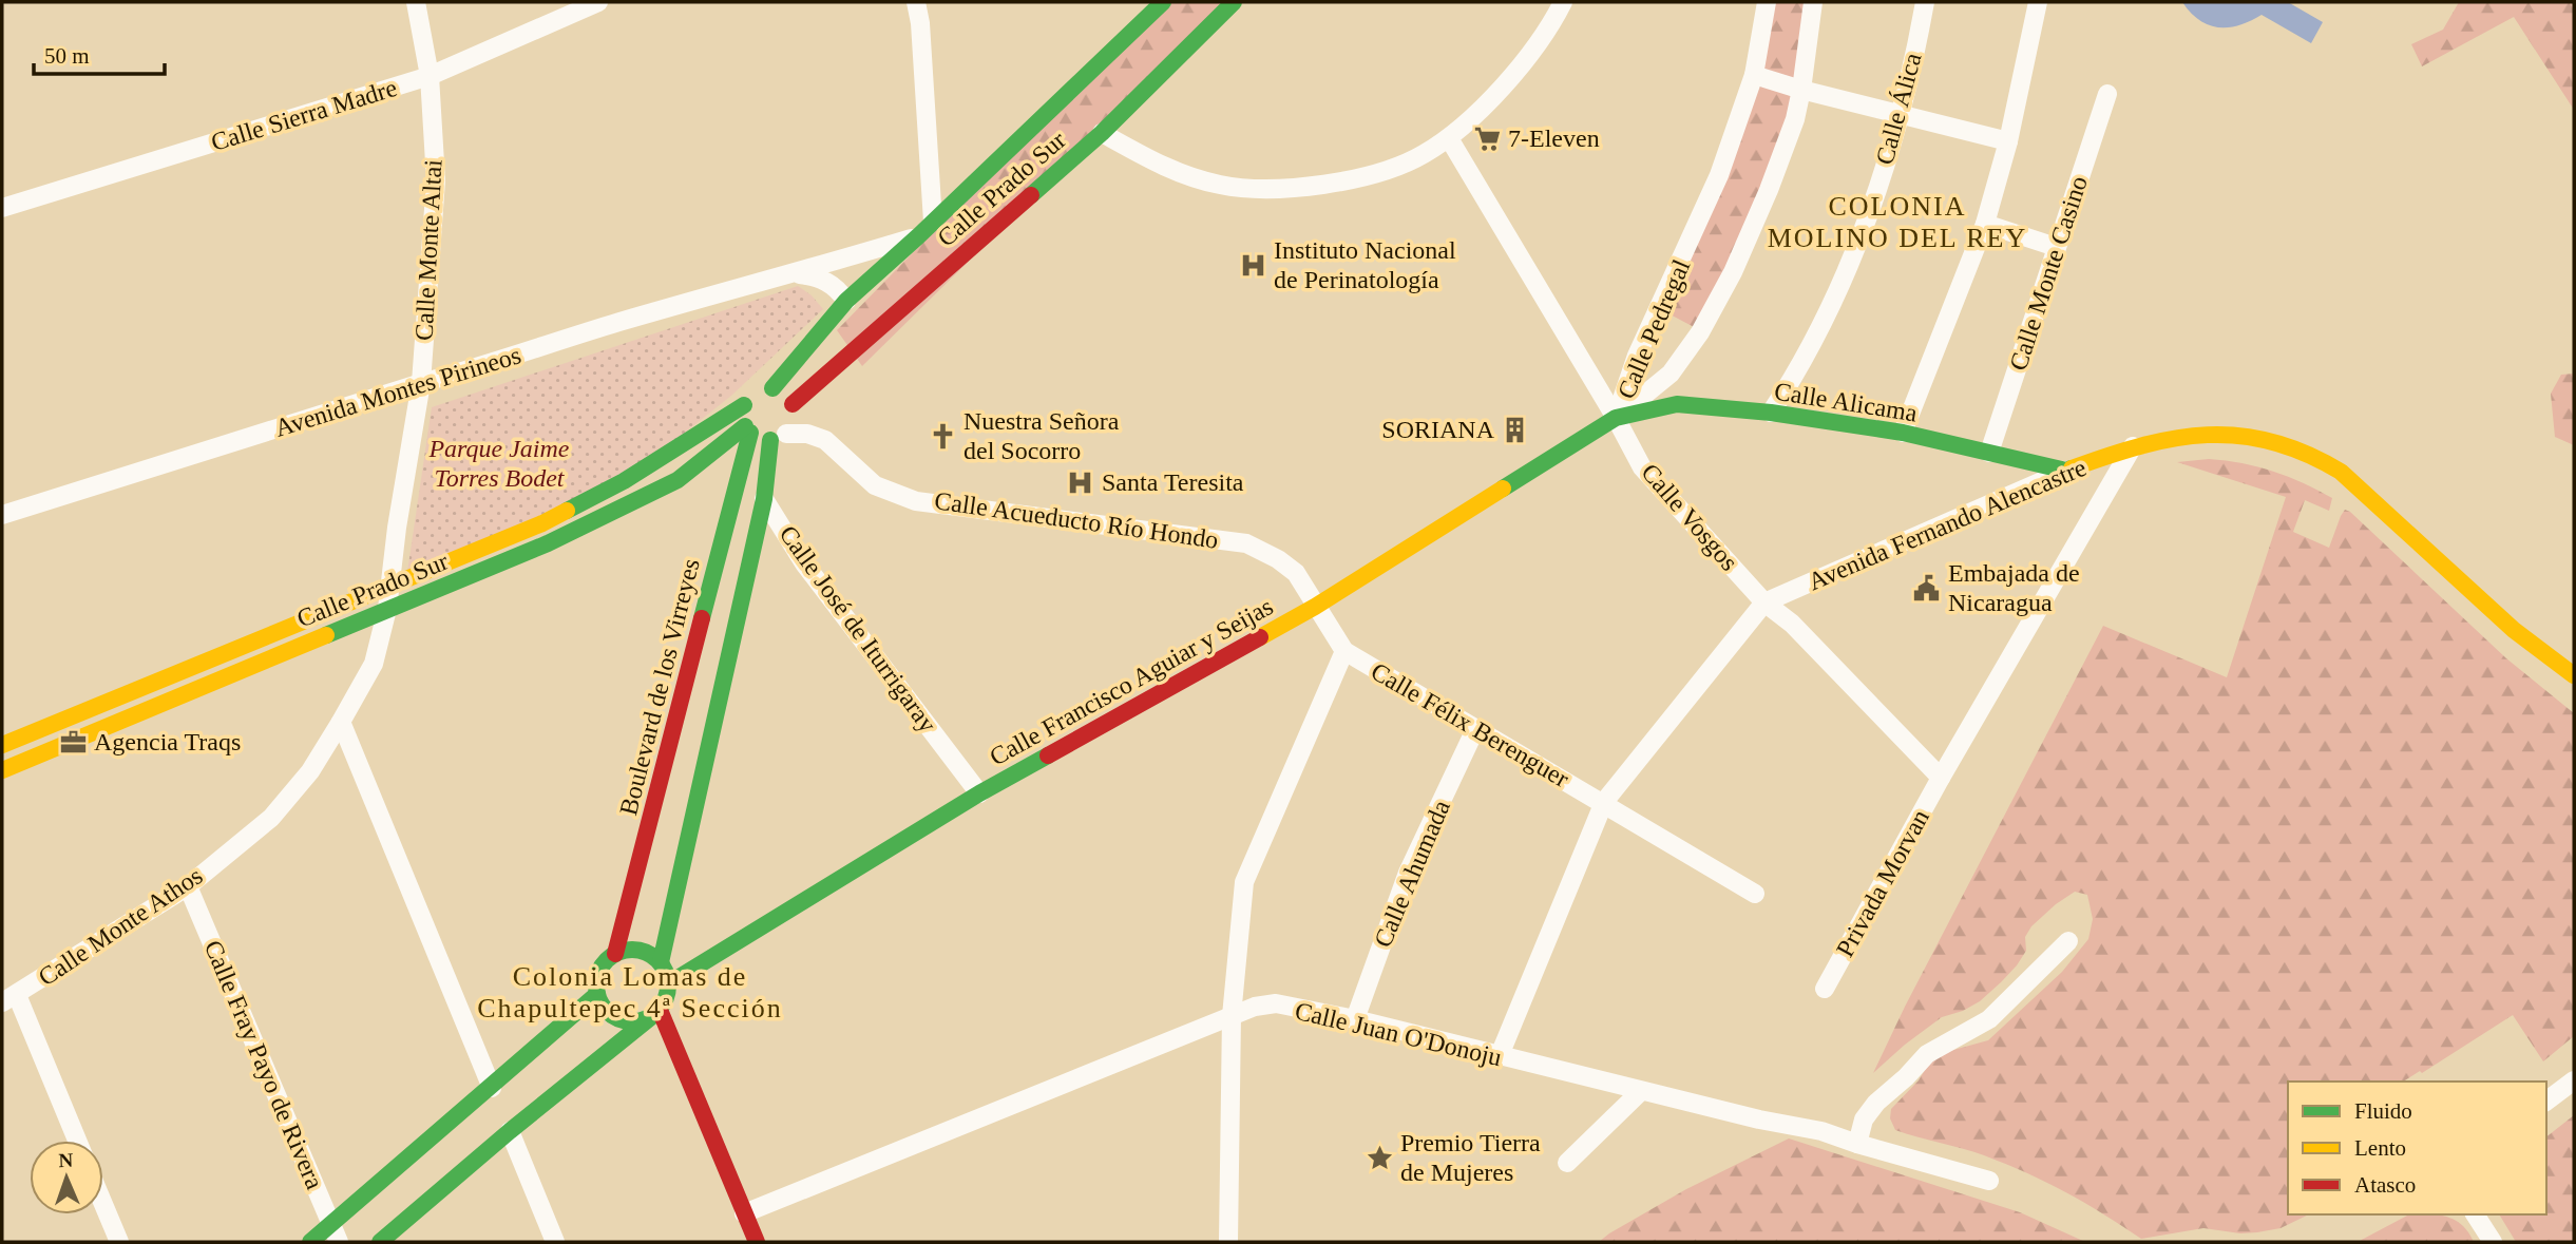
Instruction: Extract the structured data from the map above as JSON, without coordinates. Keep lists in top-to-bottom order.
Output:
{
  "streets": {
    "street": [
      "Calle Álica",
      "Calle Sierra Madre",
      "Calle Prado Sur",
      "Calle Monte Altai",
      "Calle Monte Casino",
      "Calle Pedregal",
      "Avenida Montes Pirineos",
      "Calle Alicama",
      "Calle Vosgos",
      "Calle Acueducto Río Hondo",
      "Avenida Fernando Alencastre",
      "Calle José de Iturrigaray",
      "Calle Francisco Aguiar y Seijas",
      "Boulevard de los Virreyes",
      "Calle Félix Berenguer",
      "Calle Ahumada",
      "Privada Morvan",
      "Calle Monte Athos",
      "Calle Juan O'Donoju",
      "Calle Fray Payo de Rivera"
    ]
  },
  "crossings": [
    ["Calle Álica", "Calle Alicama"],
    ["Calle Sierra Madre", "Calle Monte Altai"],
    ["Calle Prado Sur", "Calle Monte Altai"],
    ["Calle Prado Sur", "Avenida Montes Pirineos"],
    ["Calle Prado Sur", "Calle Acueducto Río Hondo"],
    ["Calle Prado Sur", "Boulevard de los Virreyes"],
    ["Calle Prado Sur", "Calle Monte Athos"],
    ["Calle Monte Altai", "Avenida Montes Pirineos"],
    ["Calle Monte Altai", "Calle Monte Athos"],
    ["Calle Monte Casino", "Calle Alicama"],
    ["Calle Pedregal", "Calle Alicama"],
    ["Calle Pedregal", "Calle Vosgos"],
    ["Calle Pedregal", "Calle Francisco Aguiar y Seijas"],
    ["Calle Alicama", "Calle Vosgos"],
    ["Calle Alicama", "Avenida Fernando Alencastre"],
    ["Calle Alicama", "Calle Francisco Aguiar y Seijas"],
    ["Calle Vosgos", "Avenida Fernando Alencastre"],
    ["Calle Vosgos", "Calle Francisco Aguiar y Seijas"],
    ["Calle Vosgos", "Privada Morvan"],
    ["Calle Acueducto Río Hondo", "Calle Francisco Aguiar y Seijas"],
    ["Calle Acueducto Río Hondo", "Boulevard de los Virreyes"],
    ["Calle Acueducto Río Hondo", "Calle Félix Berenguer"],
    ["Avenida Fernando Alencastre", "Calle Félix Berenguer"],
    ["Avenida Fernando Alencastre", "Privada Morvan"],
    ["Avenida Fernando Alencastre", "Calle Juan O'Donoju"],
    ["Calle José de Iturrigaray", "Calle Francisco Aguiar y Seijas"],
    ["Calle Francisco Aguiar y Seijas", "Boulevard de los Virreyes"],
    ["Calle Francisco Aguiar y Seijas", "Calle Félix Berenguer"],
    ["Calle Félix Berenguer", "Calle Ahumada"],
    ["Calle Ahumada", "Calle Juan O'Donoju"],
    ["Calle Monte Athos", "Calle Fray Payo de Rivera"]
  ],
  "districts": ["COLONIA MOLINO DEL REY", "Colonia Lomas de Chapultepec 4ª Sección"],
  "parks": ["Parque Jaime Torres Bodet"],
  "places": {
    "supermarket": ["7-Eleven"],
    "hospital": ["Instituto Nacional de Perinatología", "Santa Teresita"],
    "building": ["SORIANA"],
    "church": ["Nuestra Señora del Socorro"],
    "public building": ["Embajada de Nicaragua"],
    "office": ["Agencia Traqs"],
    "place": ["Premio Tierra de Mujeres"]
  },
  "legend": ["Fluido", "Lento", "Atasco"],
  "scale_bar": "50 m",
  "north": "top"
}
